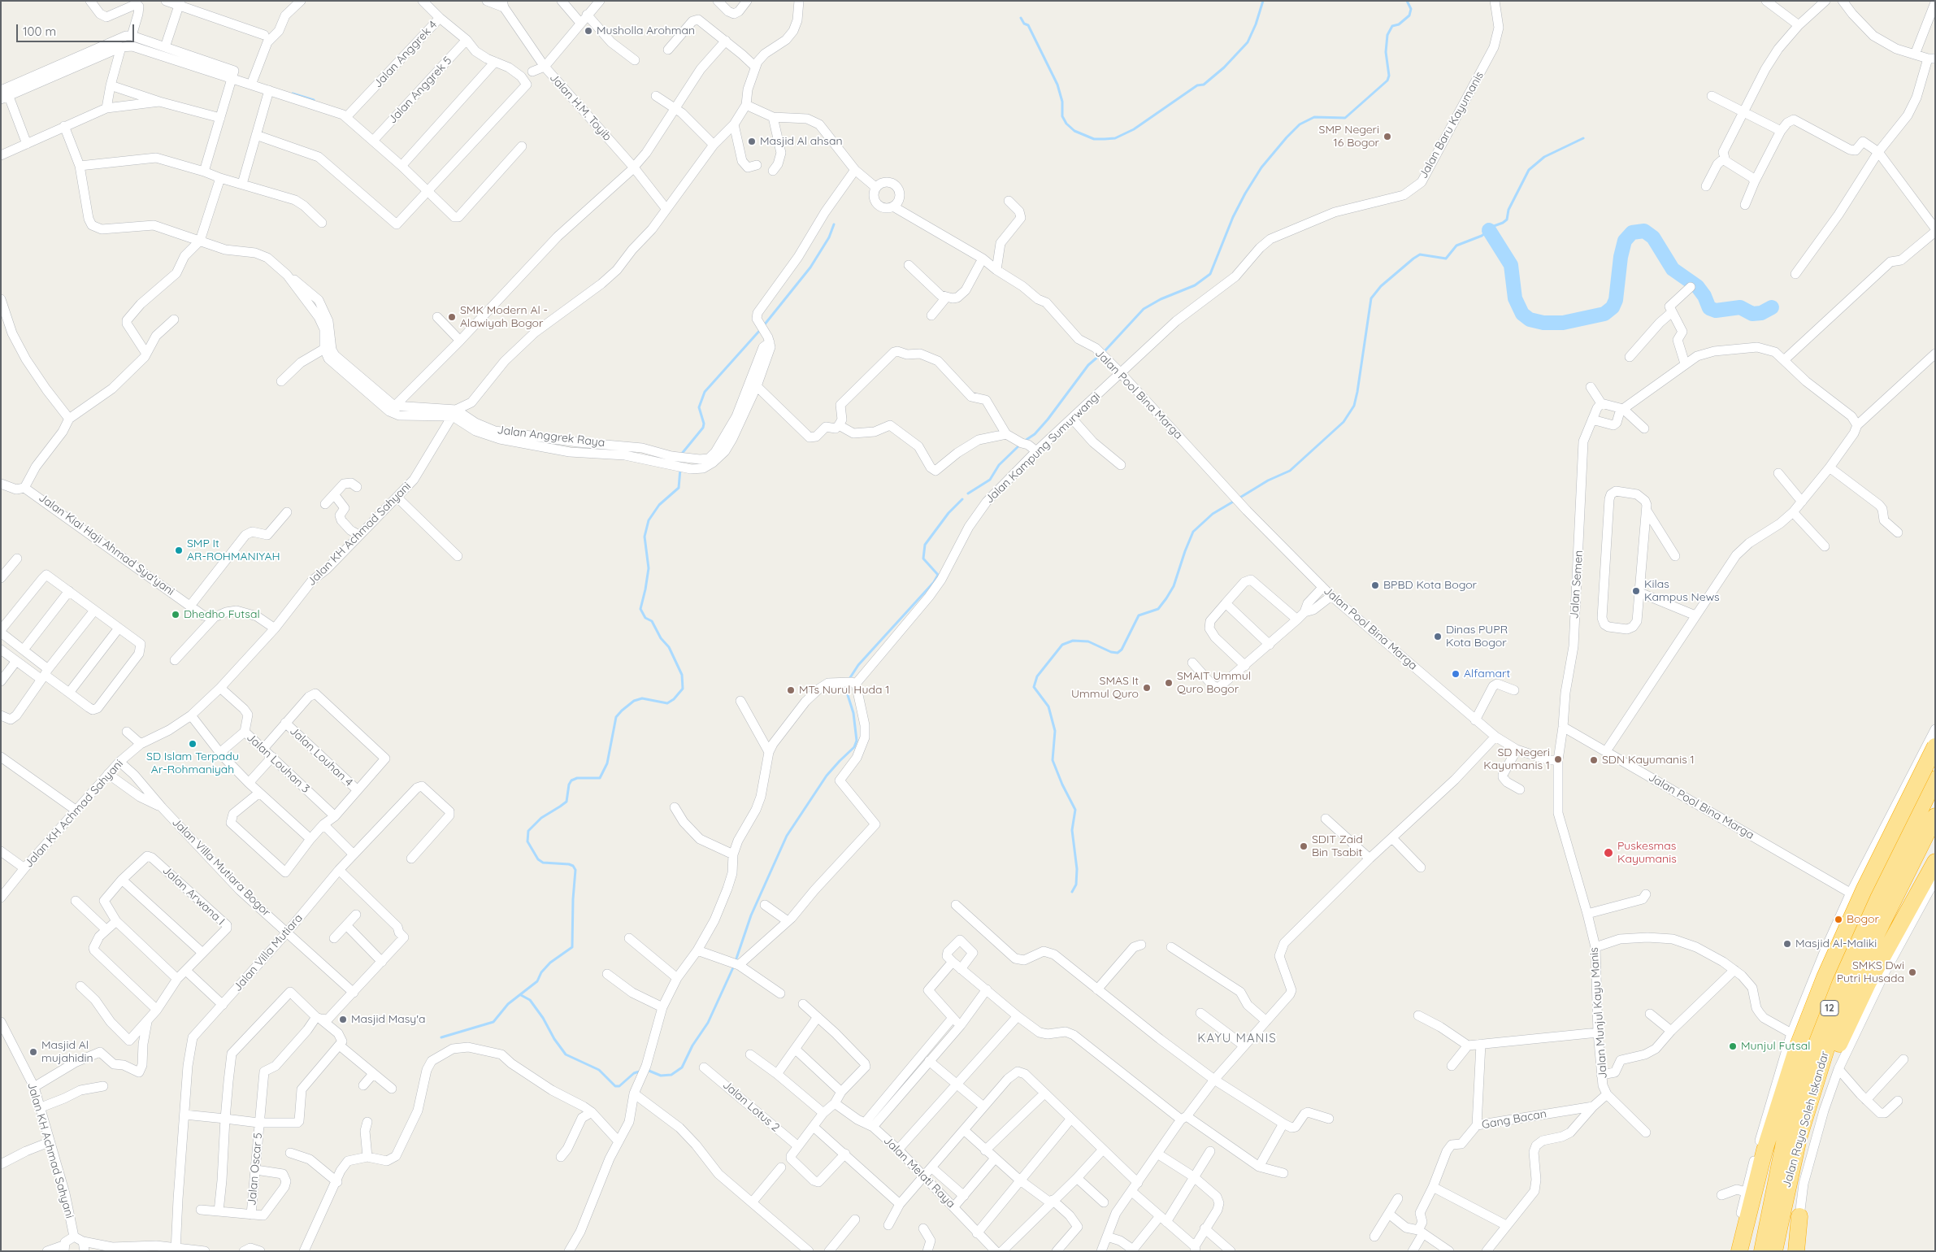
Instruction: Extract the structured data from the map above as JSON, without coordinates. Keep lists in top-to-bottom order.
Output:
{
  "streets": {
    "highway": ["12", "Jalan Raya Soleh Iskandar"],
    "street": [
      "Jalan Anggrek 4",
      "Jalan Anggrek 5",
      "Jalan H.M. Toyib",
      "Jalan Baru Kayumanis",
      "Jalan Pool Bina Marga",
      "Jalan Anggrek Raya",
      "Jalan Kampung Sumurwangi",
      "Jalan KH Achmad Sahyani",
      "Jalan Kiai Haji Ahmad Sya'yani",
      "Jalan Semen",
      "Jalan Louhan 4",
      "Jalan Louhan 3",
      "Jalan Villa Mutiara Bogor",
      "Jalan Arwana I",
      "Jalan Villa Mutiara",
      "Jalan Munjul Kayu Manis",
      "Jalan Lotus 2",
      "Gang Bacan",
      "Jalan Oscar 5",
      "Jalan Melati Raya"
    ]
  },
  "crossings": [
    ["Jalan Anggrek 4", "Jalan Anggrek 5"],
    ["Jalan H.M. Toyib", "Jalan KH Achmad Sahyani"],
    ["Jalan Baru Kayumanis", "Jalan Pool Bina Marga"],
    ["Jalan Baru Kayumanis", "Jalan Kampung Sumurwangi"],
    ["Jalan Pool Bina Marga", "Jalan Kampung Sumurwangi"],
    ["Jalan Pool Bina Marga", "Jalan Semen"],
    ["Jalan Pool Bina Marga", "Jalan Munjul Kayu Manis"],
    ["Jalan Pool Bina Marga", "Jalan Raya Soleh Iskandar"],
    ["Jalan Anggrek Raya", "Jalan KH Achmad Sahyani"],
    ["Jalan KH Achmad Sahyani", "Jalan Louhan 3"],
    ["Jalan Villa Mutiara Bogor", "Jalan Villa Mutiara"]
  ],
  "districts": ["KAYU MANIS"],
  "places": [
    "Musholla Arohman",
    "SMP Negeri 16 Bogor",
    "Masjid Al ahsan",
    "SMK Modern Al - Alawiyah Bogor",
    "SMP It AR-ROHMANIYAH",
    "BPBD Kota Bogor",
    "Kilas Kampus News",
    "Dhedho Futsal",
    "Dinas PUPR Kota Bogor",
    "Alfamart",
    "SMAIT Ummul Quro Bogor",
    "SMAS It Ummul Quro",
    "MTs Nurul Huda 1",
    "SD Islam Terpadu Ar-Rohmaniyah",
    "SD Negeri Kayumanis 1",
    "SDN Kayumanis 1",
    "SDIT Zaid Bin Tsabit",
    "Puskesmas Kayumanis",
    "Bogor",
    "Masjid Al-Maliki",
    "SMKS Dwi Putri Husada",
    "Masjid Masy'a",
    "Munjul Futsal",
    "Masjid Al mujahidin"
  ],
  "scale_bar": "100 m"
}
